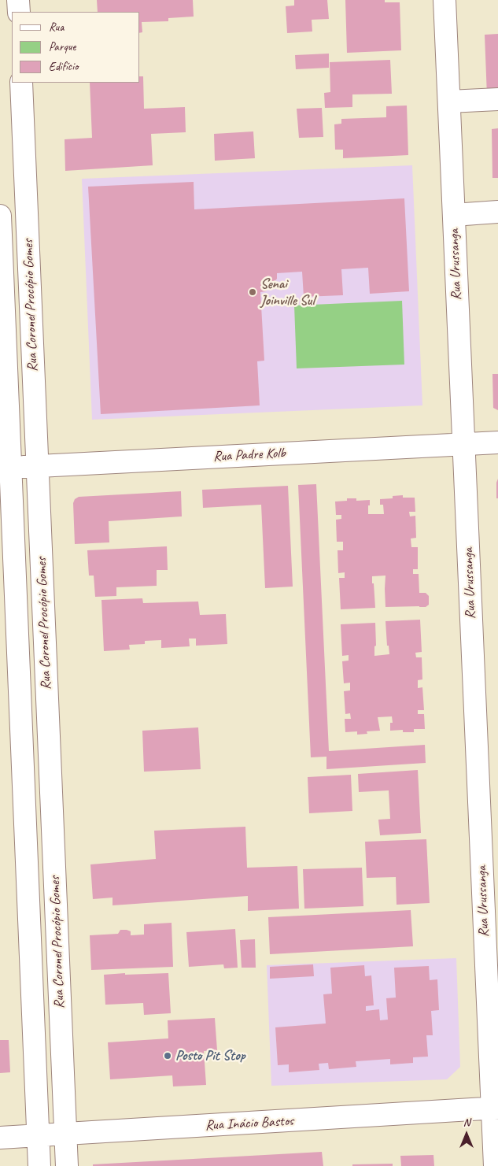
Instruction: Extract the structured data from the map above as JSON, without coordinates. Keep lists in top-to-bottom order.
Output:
{
  "streets": {
    "main road": [
      "Rua Urussanga",
      "Rua Coronel Procópio Gomes",
      "Rua Padre Kolb",
      "Rua Inácio Bastos"
    ]
  },
  "crossings": [
    ["Rua Urussanga", "Rua Padre Kolb"],
    ["Rua Urussanga", "Rua Inácio Bastos"],
    ["Rua Coronel Procópio Gomes", "Rua Padre Kolb"],
    ["Rua Coronel Procópio Gomes", "Rua Inácio Bastos"]
  ],
  "places": ["Senai Joinville Sul", "Posto Pit Stop"],
  "legend": ["Rua", "Parque", "Edifício"],
  "north": "top"
}
